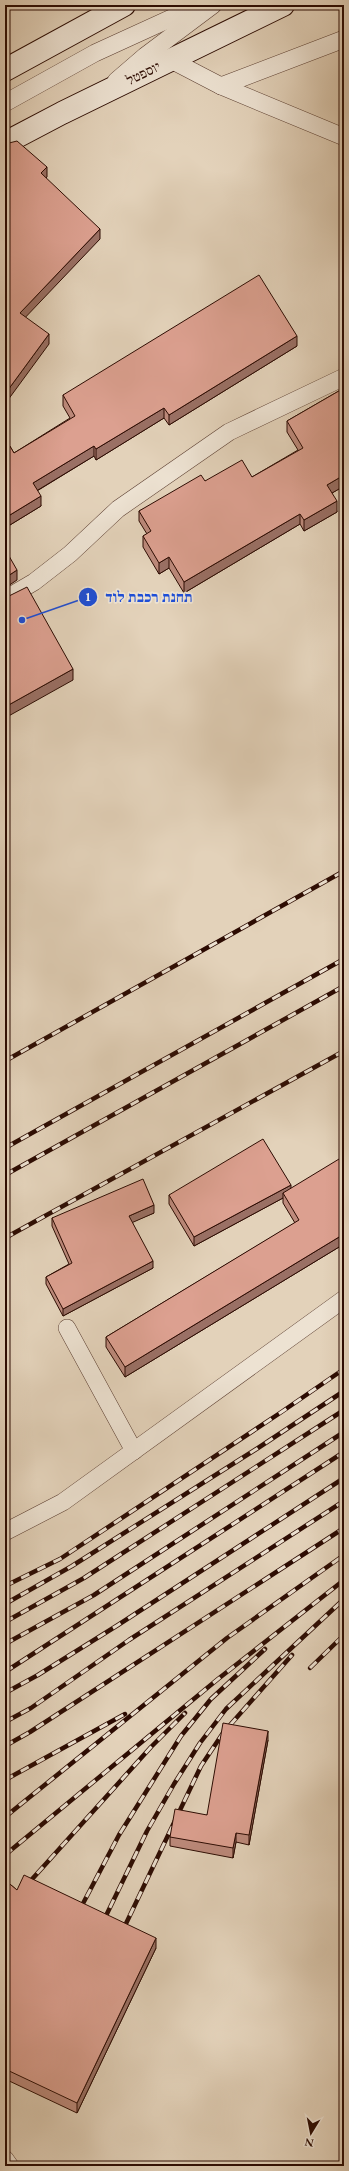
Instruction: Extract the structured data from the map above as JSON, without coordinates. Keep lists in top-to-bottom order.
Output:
{
  "streets": {
    "main road": ["יוספטל"]
  },
  "places": ["תחנת רכבת לוד"],
  "north": "bottom"
}
